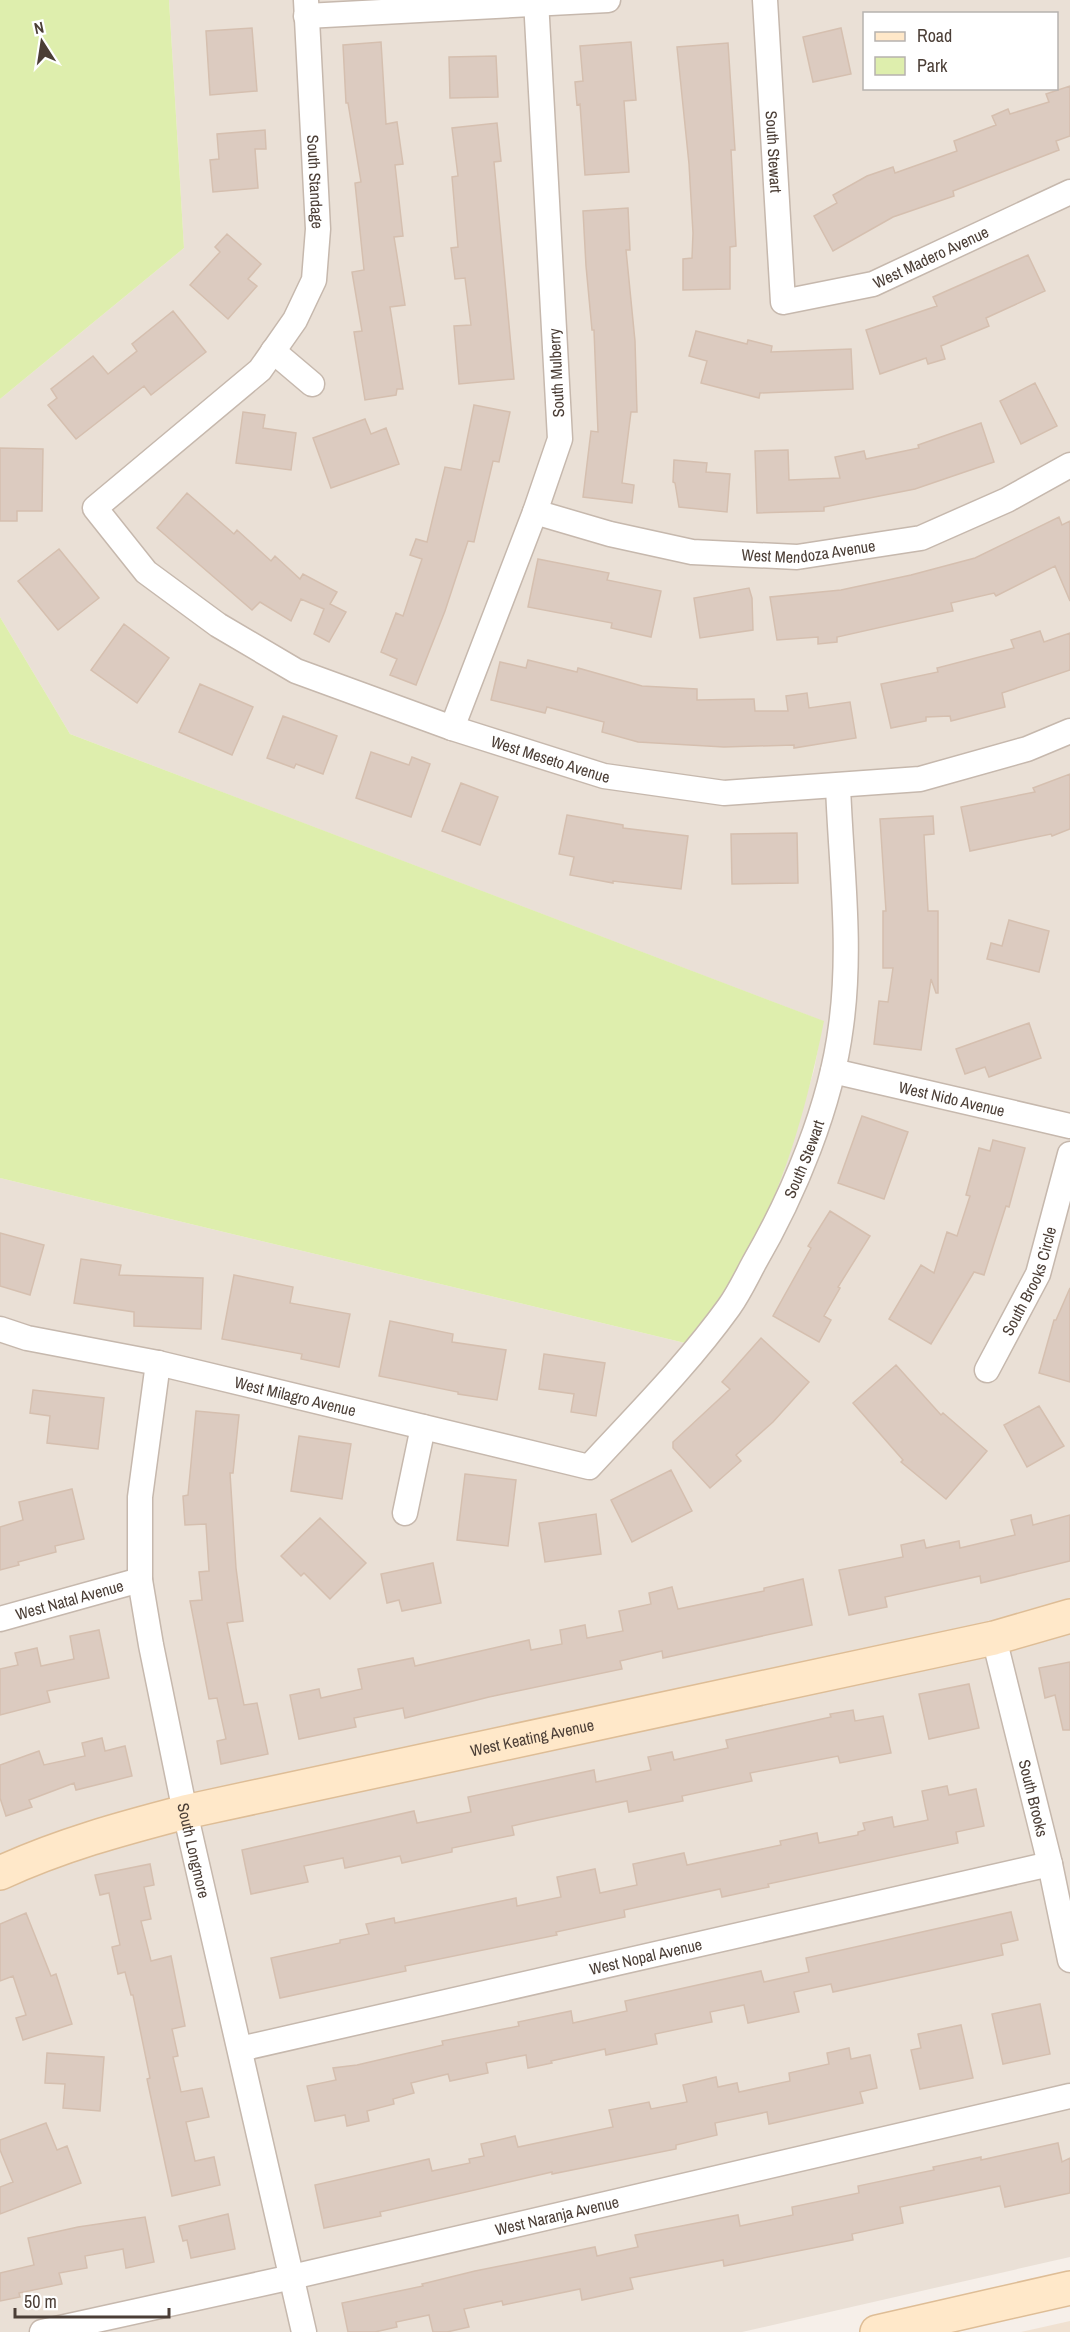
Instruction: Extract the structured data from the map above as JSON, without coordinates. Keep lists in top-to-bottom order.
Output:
{
  "streets": {
    "street": [
      "South Stewart",
      "South Standage",
      "West Madero Avenue",
      "South Mulberry",
      "West Mendoza Avenue",
      "West Meseto Avenue",
      "West Nido Avenue",
      "South Brooks Circle",
      "West Milagro Avenue",
      "West Natal Avenue",
      "West Keating Avenue",
      "South Brooks",
      "South Longmore",
      "West Nopal Avenue",
      "West Naranja Avenue"
    ]
  },
  "crossings": [
    ["South Stewart", "West Madero Avenue"],
    ["South Stewart", "West Meseto Avenue"],
    ["South Stewart", "West Nido Avenue"],
    ["South Stewart", "West Milagro Avenue"],
    ["South Standage", "West Meseto Avenue"],
    ["South Mulberry", "West Mendoza Avenue"],
    ["South Mulberry", "West Meseto Avenue"],
    ["West Milagro Avenue", "South Longmore"],
    ["West Natal Avenue", "South Longmore"],
    ["West Keating Avenue", "South Brooks"],
    ["West Keating Avenue", "South Longmore"],
    ["South Brooks", "West Nopal Avenue"],
    ["South Longmore", "West Nopal Avenue"],
    ["South Longmore", "West Naranja Avenue"]
  ],
  "legend": ["Road", "Park"],
  "scale_bar": "50 m",
  "north": "top"
}
